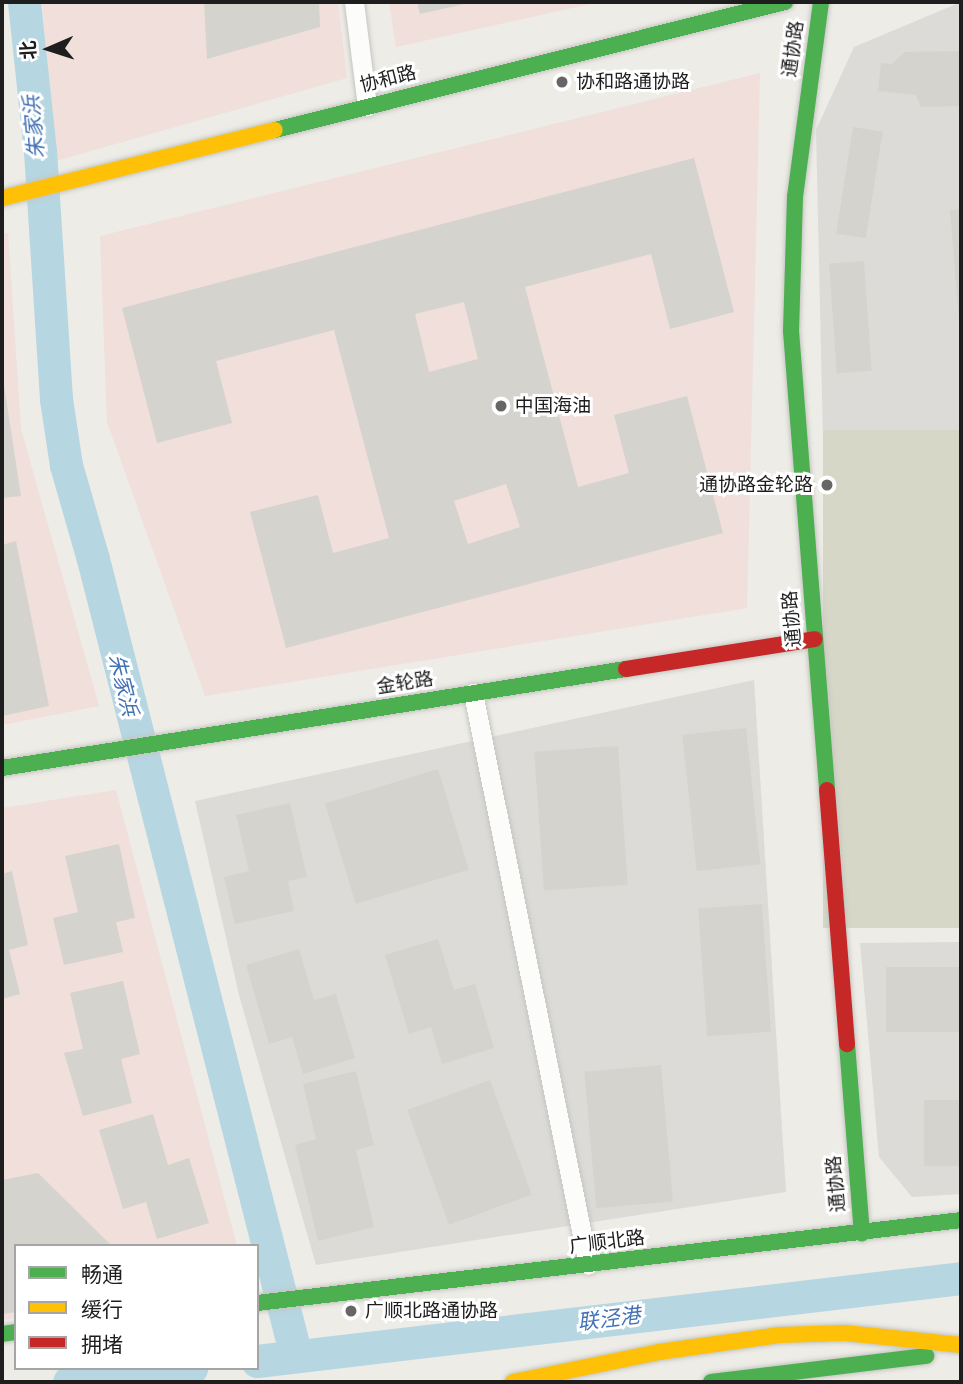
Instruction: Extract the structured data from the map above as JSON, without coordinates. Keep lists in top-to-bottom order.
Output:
{
  "streets": {
    "main road": [
      "通协路",
      "协和路",
      "金轮路",
      "广顺北路"
    ]
  },
  "crossings": [
    ["通协路", "金轮路"],
    ["通协路", "广顺北路"]
  ],
  "water": ["朱家浜", "联泾港"],
  "places": [
    "协和路通协路",
    "中国海油",
    "通协路金轮路",
    "广顺北路通协路"
  ],
  "legend": ["畅通", "缓行", "拥堵"],
  "north": "left"
}
